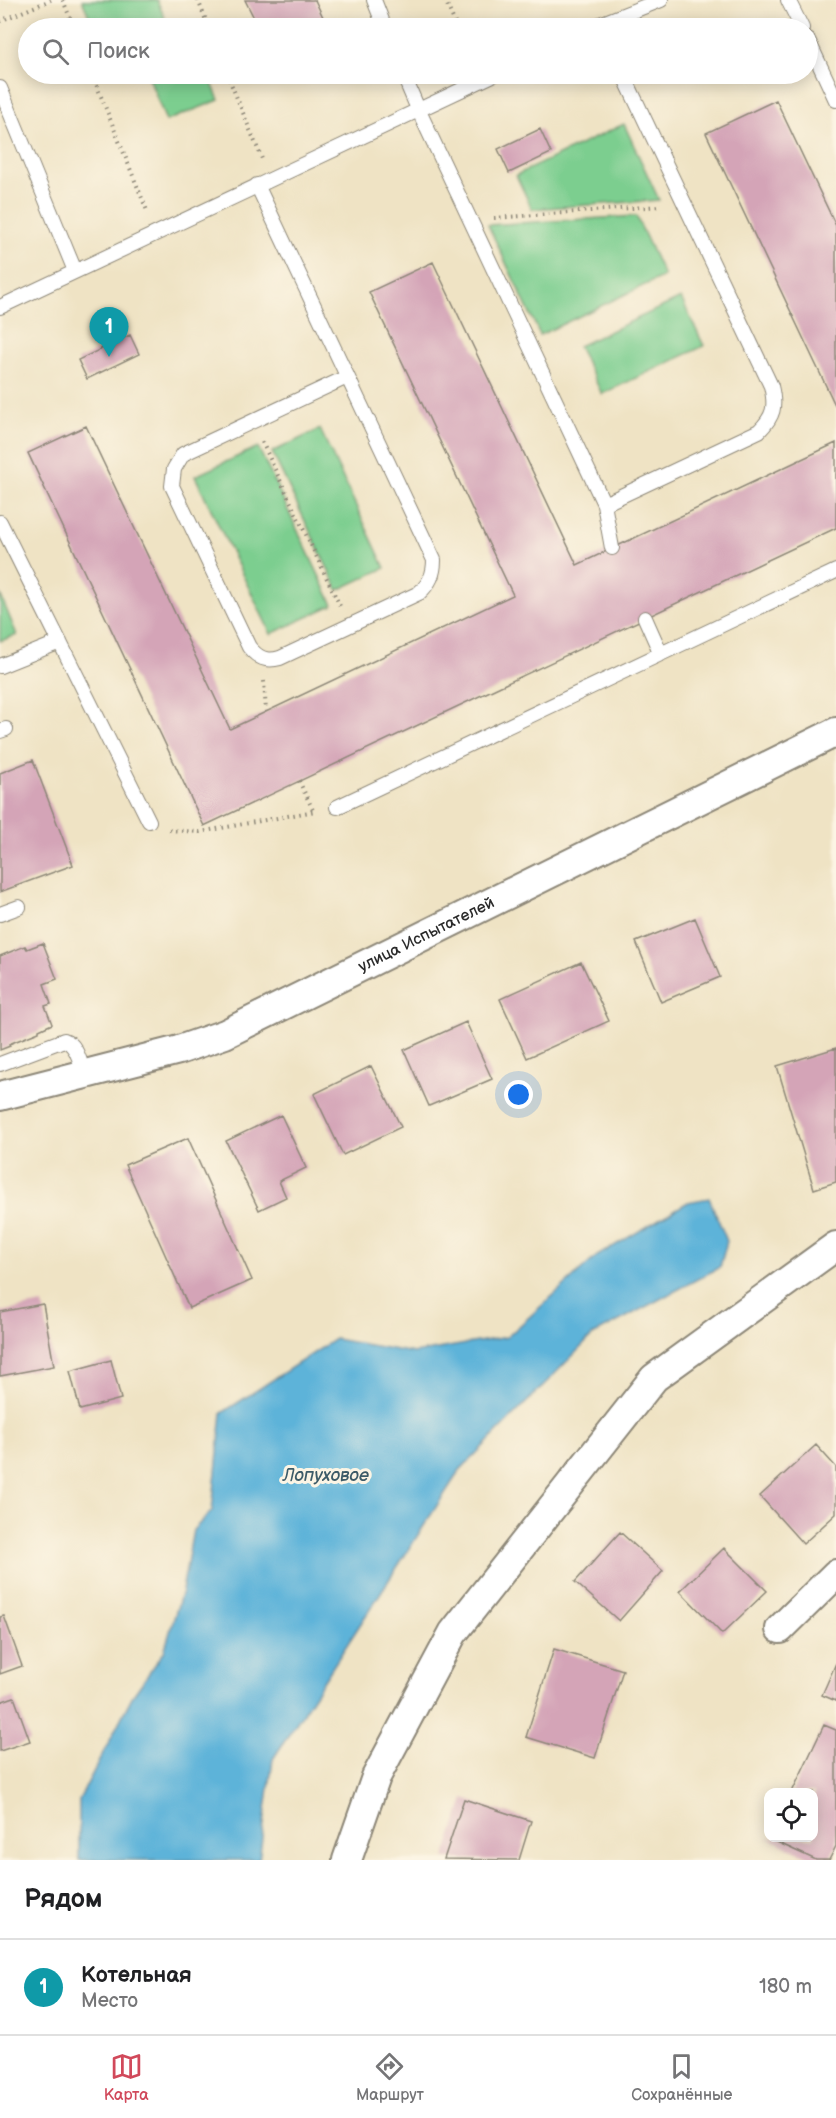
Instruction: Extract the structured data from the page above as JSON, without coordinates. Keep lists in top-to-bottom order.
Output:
{
  "streets": {
    "street": ["улица Испытателей"]
  },
  "water": ["Лопуховое"],
  "page": {
    "search": "Поиск",
    "pins": "1",
    "heading": "Рядом",
    "list": [
      {
        "mark": "1",
        "name": "Котельная",
        "note": "Место",
        "value": "180 m"
      }
    ],
    "nav": ["Карта", "Маршрут", "Сохранённые"]
  }
}
